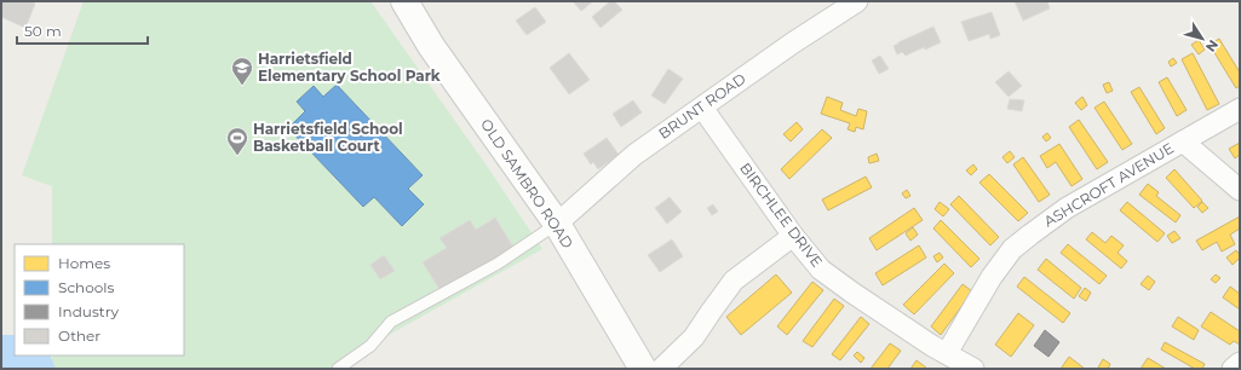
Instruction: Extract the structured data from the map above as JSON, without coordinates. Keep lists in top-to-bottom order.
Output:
{
  "streets": {
    "main road": ["OLD SAMBRO ROAD"],
    "street": ["BRUNT ROAD", "ASHCROFT AVENUE", "BIRCHLEE DRIVE"]
  },
  "crossings": [
    ["BRUNT ROAD", "OLD SAMBRO ROAD"],
    ["BRUNT ROAD", "BIRCHLEE DRIVE"],
    ["ASHCROFT AVENUE", "BIRCHLEE DRIVE"]
  ],
  "places": {
    "school or university": ["Harrietsfield Elementary School Park"],
    "sports": ["Harrietsfield School Basketball Court"]
  },
  "legend": [
    "Homes",
    "Schools",
    "Industry",
    "Other"
  ],
  "scale_bar": "50 m",
  "north": "bottom right"
}
